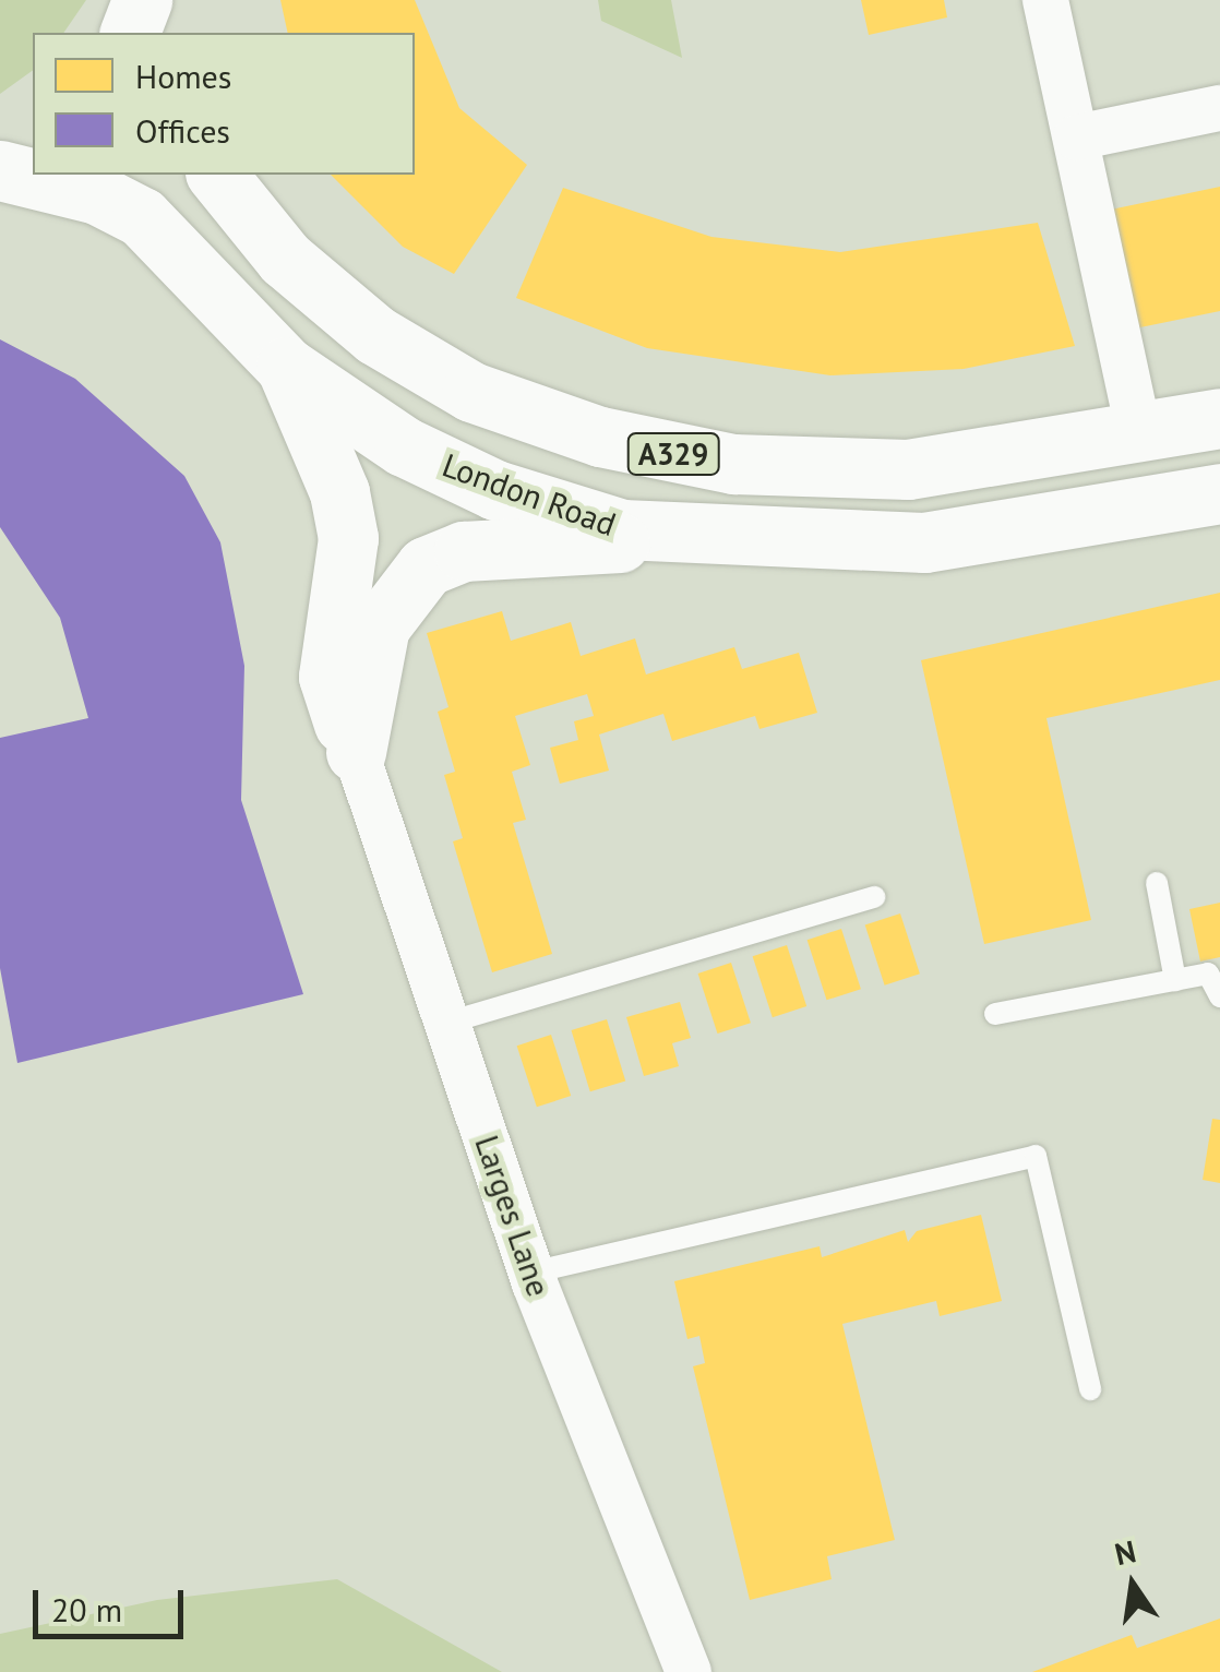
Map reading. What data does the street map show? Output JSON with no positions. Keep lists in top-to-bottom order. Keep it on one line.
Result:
{"streets":{"main road":["A329","London Road"],"street":["Larges Lane"]},"legend":["Homes","Offices"],"scale_bar":"20 m","north":"top"}
